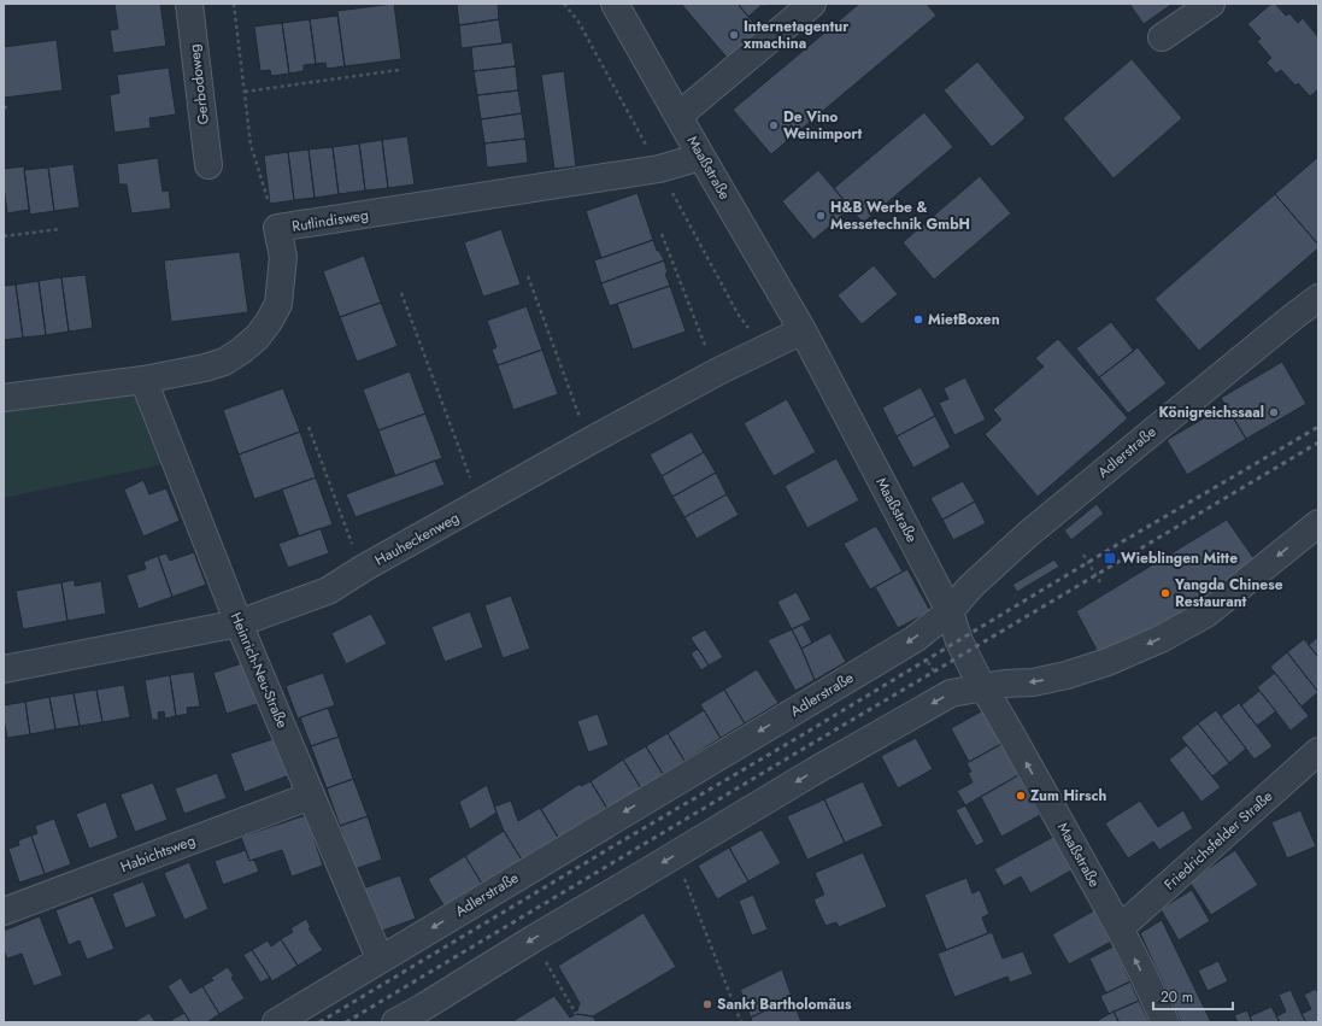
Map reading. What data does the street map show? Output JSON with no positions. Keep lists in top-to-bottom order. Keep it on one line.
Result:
{"streets":{"street":["Gerbodoweg","Maaßstraße","Rutlindisweg","Adlerstraße","Hauheckenweg","Heinrich-Neu-Straße","Friedrichsfelder Straße","Habichtsweg"]},"crossings":[["Maaßstraße","Rutlindisweg"],["Maaßstraße","Adlerstraße"],["Maaßstraße","Hauheckenweg"],["Maaßstraße","Friedrichsfelder Straße"],["Rutlindisweg","Heinrich-Neu-Straße"],["Adlerstraße","Heinrich-Neu-Straße"],["Hauheckenweg","Heinrich-Neu-Straße"],["Heinrich-Neu-Straße","Habichtsweg"]],"places":{"other":["Internetagentur xmachina","De Vino Weinimport","H&B Werbe & Messetechnik GmbH","MietBoxen","Königreichssaal","Yangda Chinese Restaurant","Zum Hirsch","Sankt Bartholomäus"],"transit":["Wieblingen Mitte"]},"scale_bar":"20 m"}
